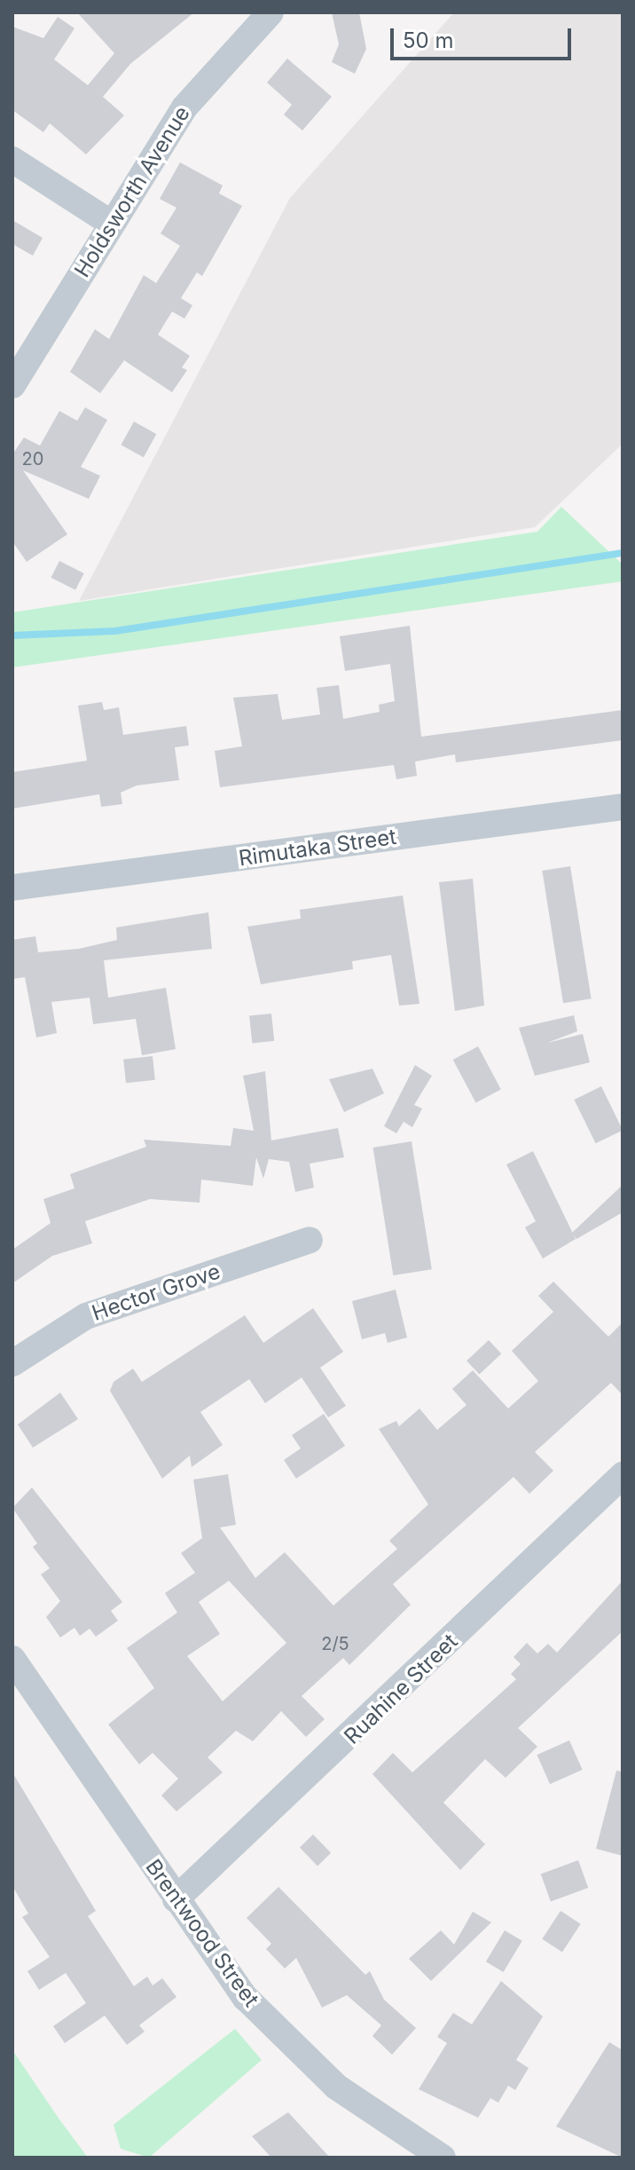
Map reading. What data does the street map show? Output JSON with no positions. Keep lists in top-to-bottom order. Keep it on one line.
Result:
{"streets":{"street":["Holdsworth Avenue","Rimutaka Street","Hector Grove","Ruahine Street","Brentwood Street"]},"crossings":[["Ruahine Street","Brentwood Street"]],"house_numbers":["20","2/5"],"scale_bar":"50 m"}
